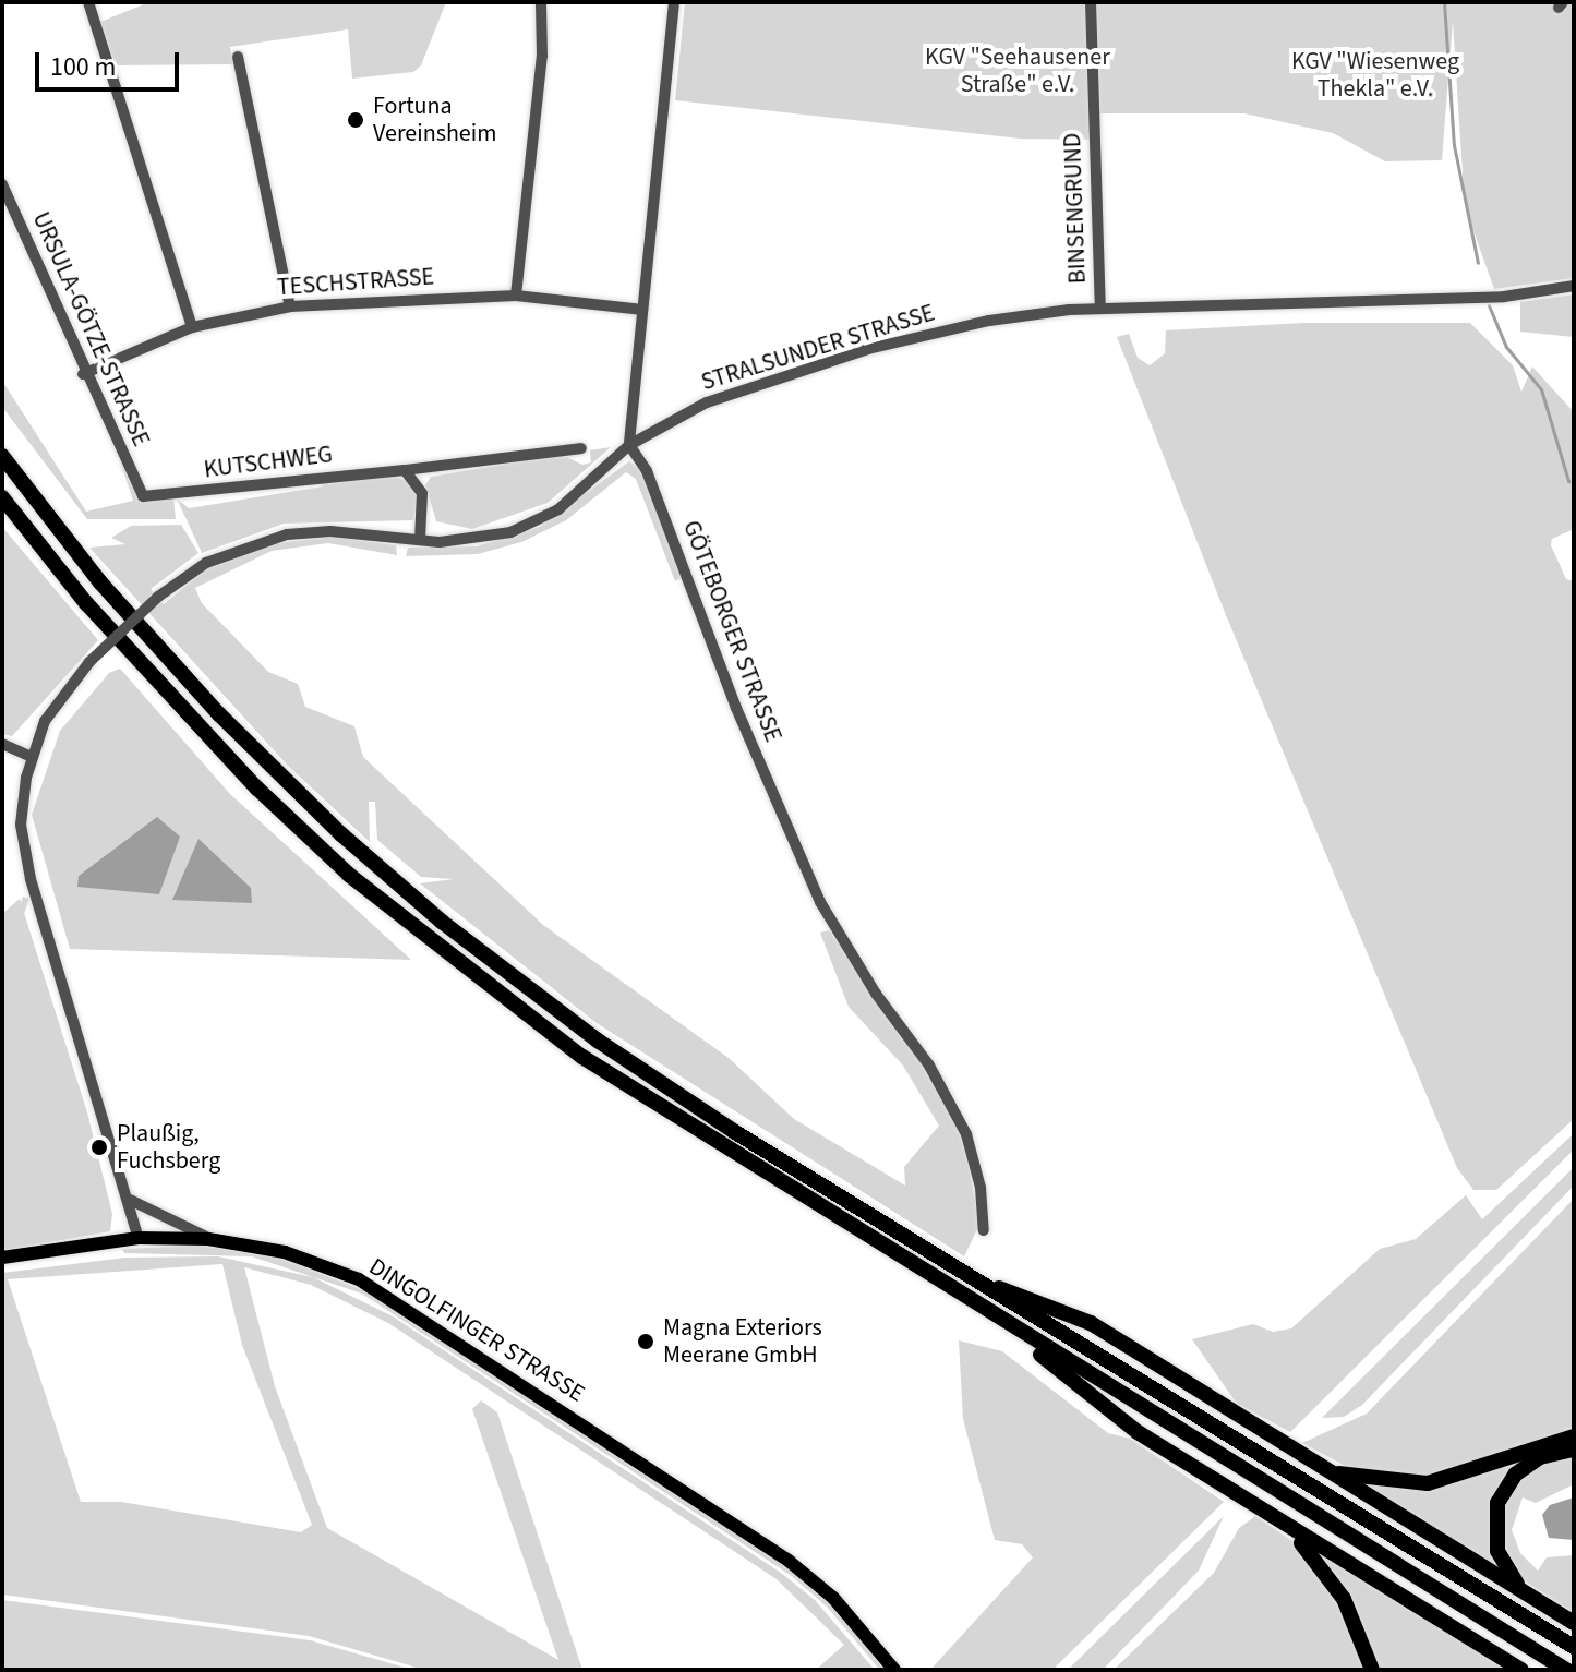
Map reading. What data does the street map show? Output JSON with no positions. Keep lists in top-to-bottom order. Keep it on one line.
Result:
{"streets":{"main road":["DINGOLFINGER STRASSE"],"street":["BINSENGRUND","TESCHSTRASSE","URSULA-GÖTZE-STRASSE","STRALSUNDER STRASSE","KUTSCHWEG","GÖTEBORGER STRASSE"]},"crossings":[["BINSENGRUND","STRALSUNDER STRASSE"],["TESCHSTRASSE","URSULA-GÖTZE-STRASSE"],["URSULA-GÖTZE-STRASSE","KUTSCHWEG"],["STRALSUNDER STRASSE","GÖTEBORGER STRASSE"]],"parks":["KGV \"Seehausener Straße\" e.V.","KGV \"Wiesenweg Thekla\" e.V."],"places":["Fortuna Vereinsheim","Plaußig, Fuchsberg","Magna Exteriors Meerane GmbH"],"scale_bar":"100 m"}
